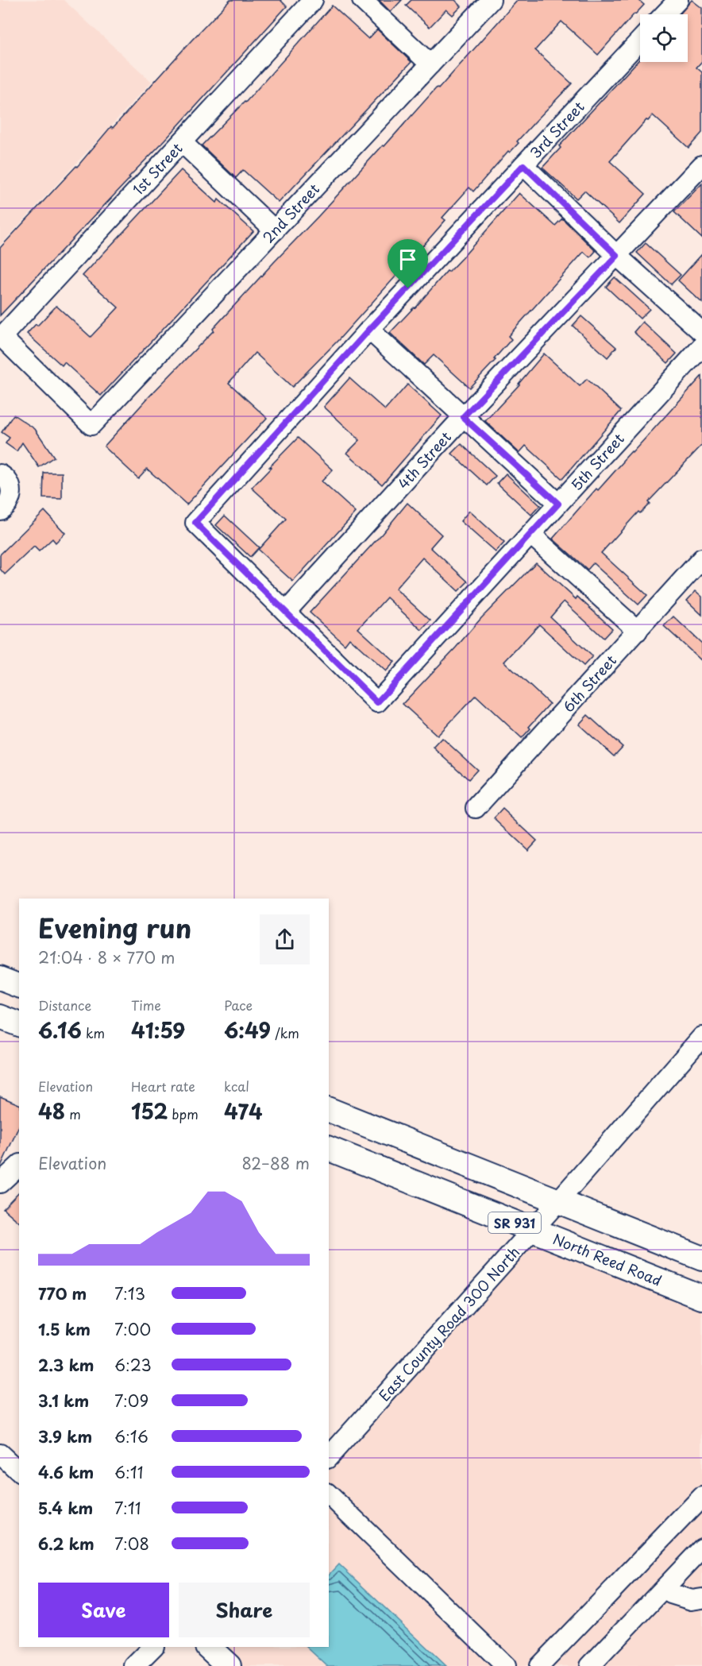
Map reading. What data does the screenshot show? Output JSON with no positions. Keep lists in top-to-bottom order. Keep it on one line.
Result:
{"streets":{"main road":["SR 931","North Reed Road"],"street":["3rd Street","1st Street","2nd Street","4th Street","5th Street","6th Street","East County Road 300 North"]},"crossings":[["3rd Street","4th Street"],["3rd Street","5th Street"],["1st Street","2nd Street"],["4th Street","5th Street"],["SR 931","East County Road 300 North"],["North Reed Road","East County Road 300 North"]],"page":{"heading":["Evening run","21:04 · 8 × 770 m"],"stats":[["Distance","6.16 km"],["Time","41:59"],["Pace","6:49 /km"],["Elevation","48 m"],["Heart rate","152 bpm"],["kcal","474"]],"chart":["Elevation","82–88 m"],"list":[{"name":"770 m","note":"7:13"},{"name":"1.5 km","note":"7:00"},{"name":"2.3 km","note":"6:23"},{"name":"3.1 km","note":"7:09"},{"name":"3.9 km","note":"6:16"},{"name":"4.6 km","note":"6:11"},{"name":"5.4 km","note":"7:11"},{"name":"6.2 km","note":"7:08"}],"buttons":["Save","Share"]}}
